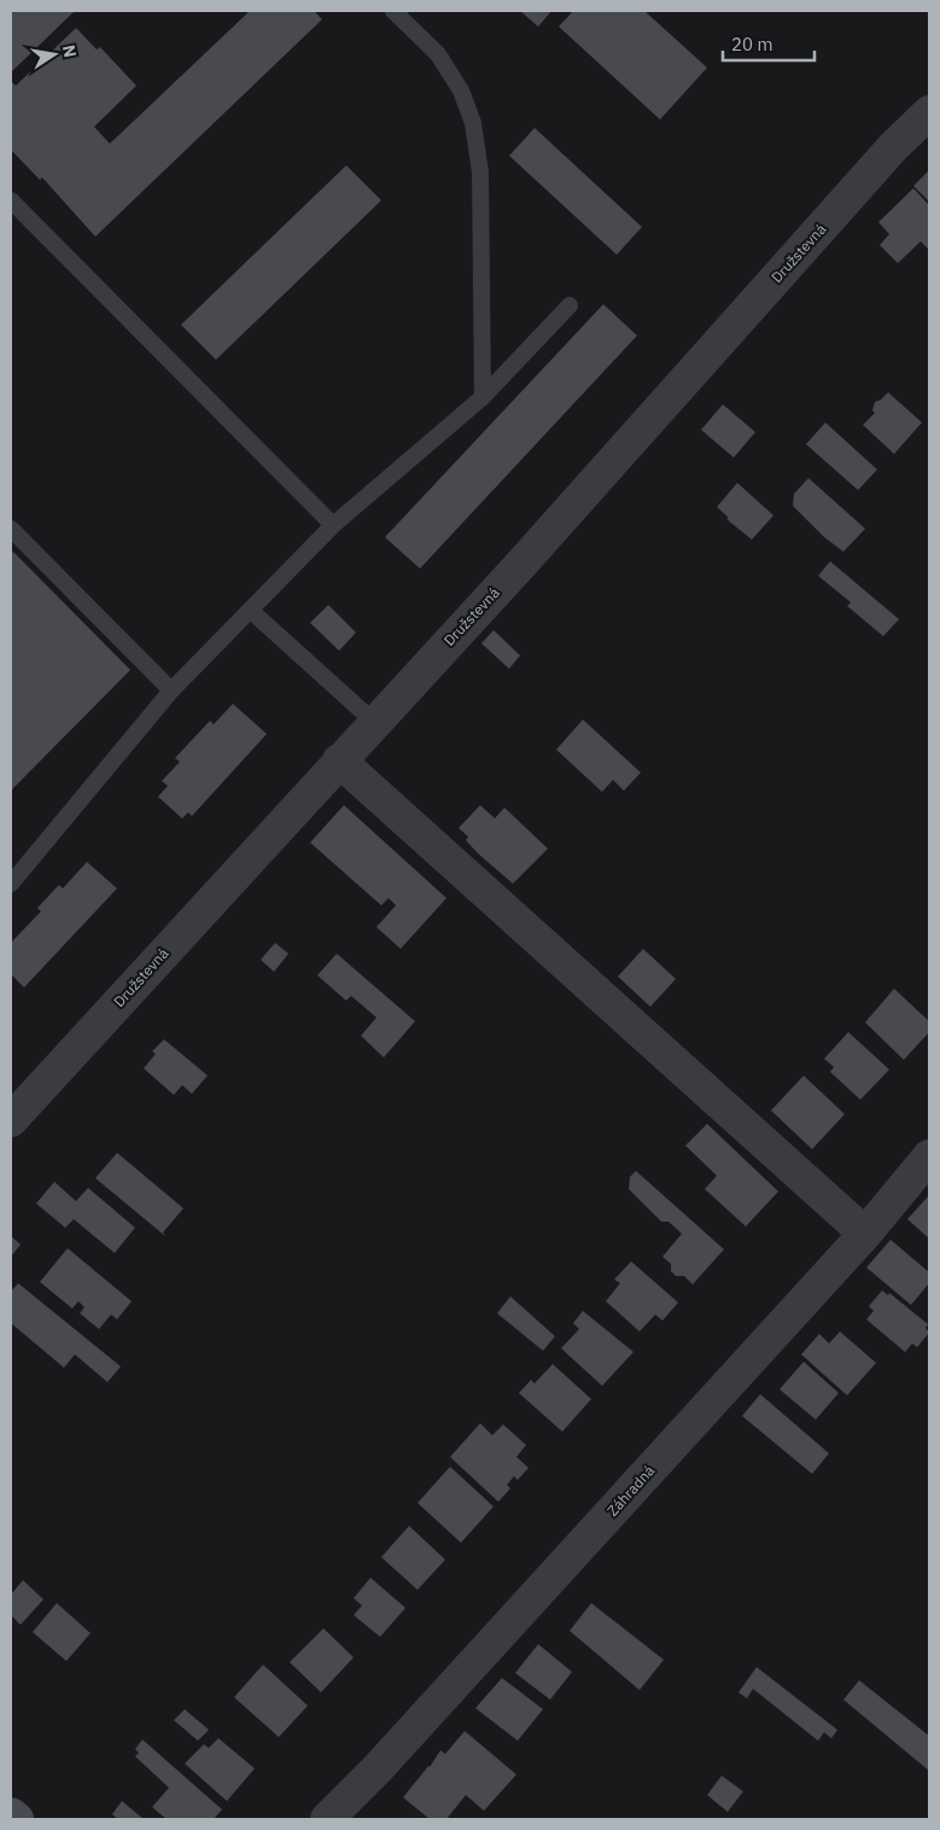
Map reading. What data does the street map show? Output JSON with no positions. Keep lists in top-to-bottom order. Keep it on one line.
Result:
{"streets":{"street":["Družstevná","Záhradná"]},"scale_bar":"20 m","north":"right"}
